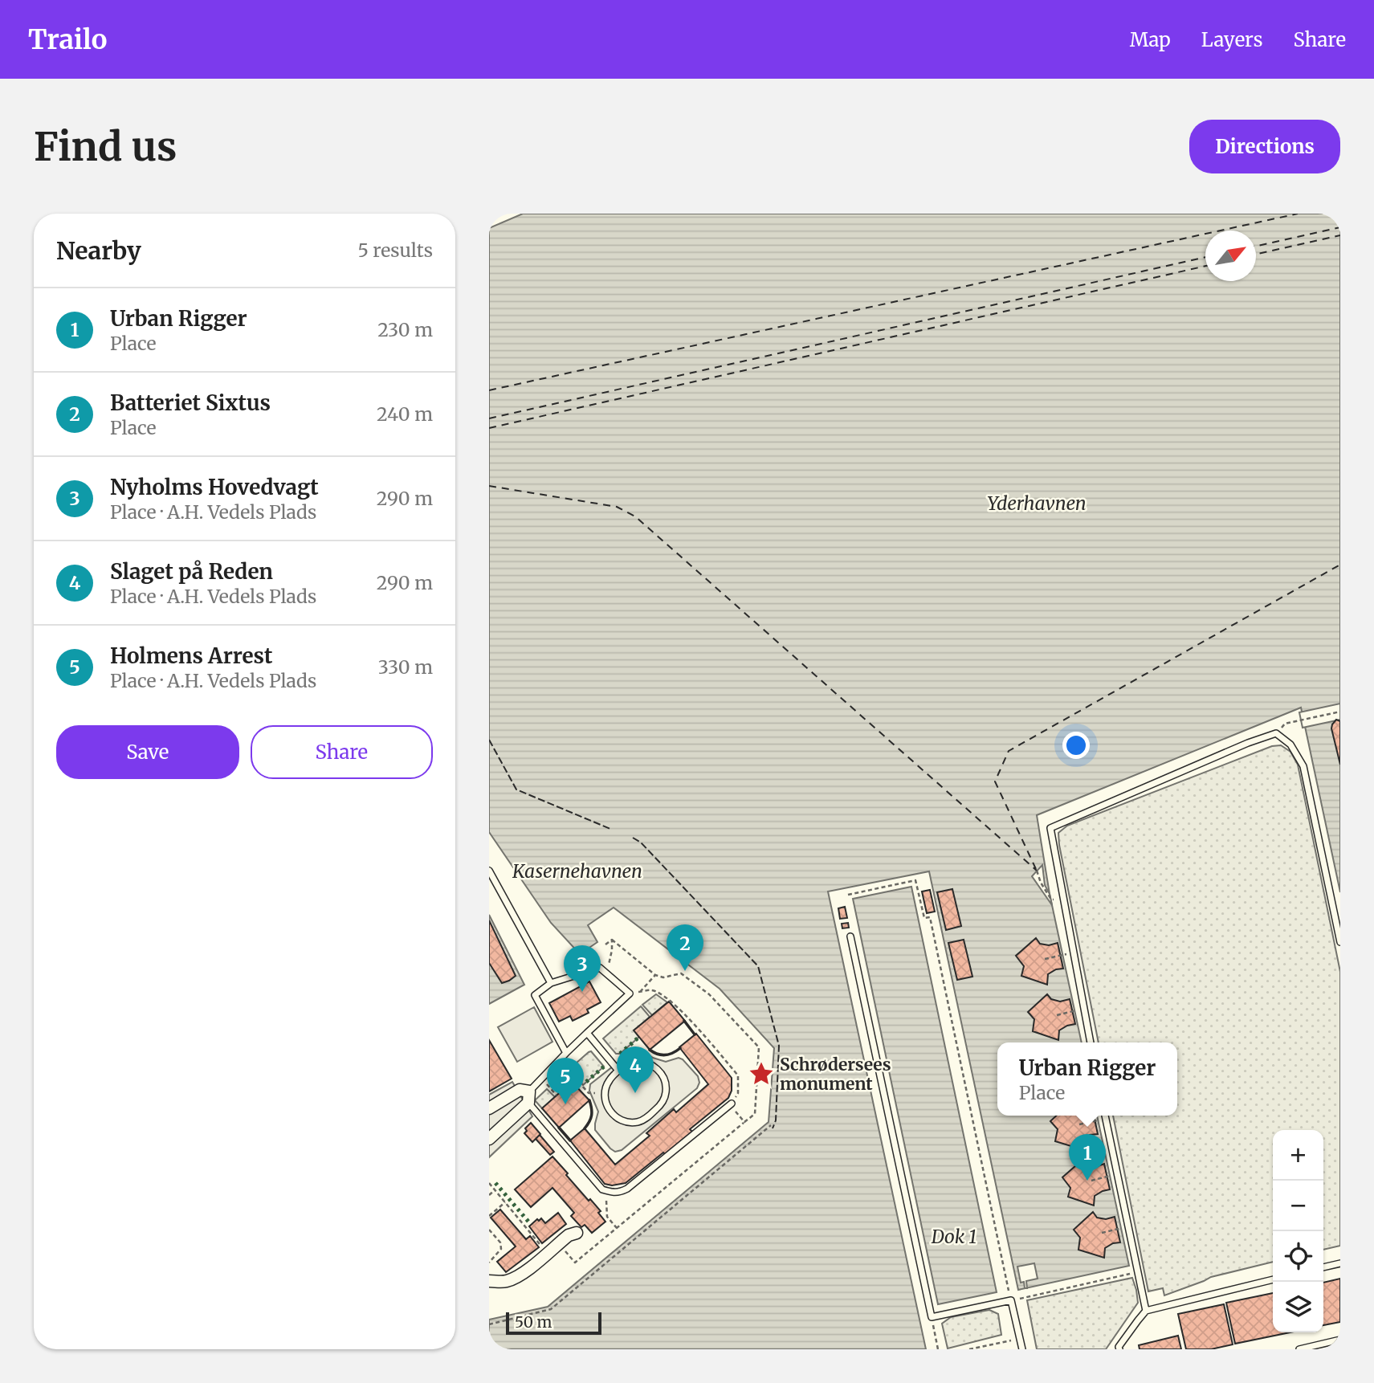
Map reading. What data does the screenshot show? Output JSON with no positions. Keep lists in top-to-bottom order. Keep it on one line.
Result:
{"water":["Yderhavnen","Kasernehavnen","Dok 1"],"places":{"place":["Schrødersees monument"]},"scale_bar":"50 m","north":"top right","page":{"header":"Trailo","nav":["Map","Layers","Share"],"buttons":["Directions",["Save","Share"]],"title":"Find us","heading":["Nearby","5 results"],"list":[{"mark":"1","name":"Urban Rigger","note":"Place","value":"230 m"},{"mark":"2","name":"Batteriet Sixtus","note":"Place","value":"240 m"},{"mark":"3","name":"Nyholms Hovedvagt","note":"Place · A.H. Vedels Plads","value":"290 m"},{"mark":"4","name":"Slaget på Reden","note":"Place · A.H. Vedels Plads","value":"290 m"},{"mark":"5","name":"Holmens Arrest","note":"Place · A.H. Vedels Plads","value":"330 m"}],"pins":["2","3","4","5","1"],"popup":["Urban Rigger","Place"],"map_buttons":["+","−"],"scale":"50 m"}}
